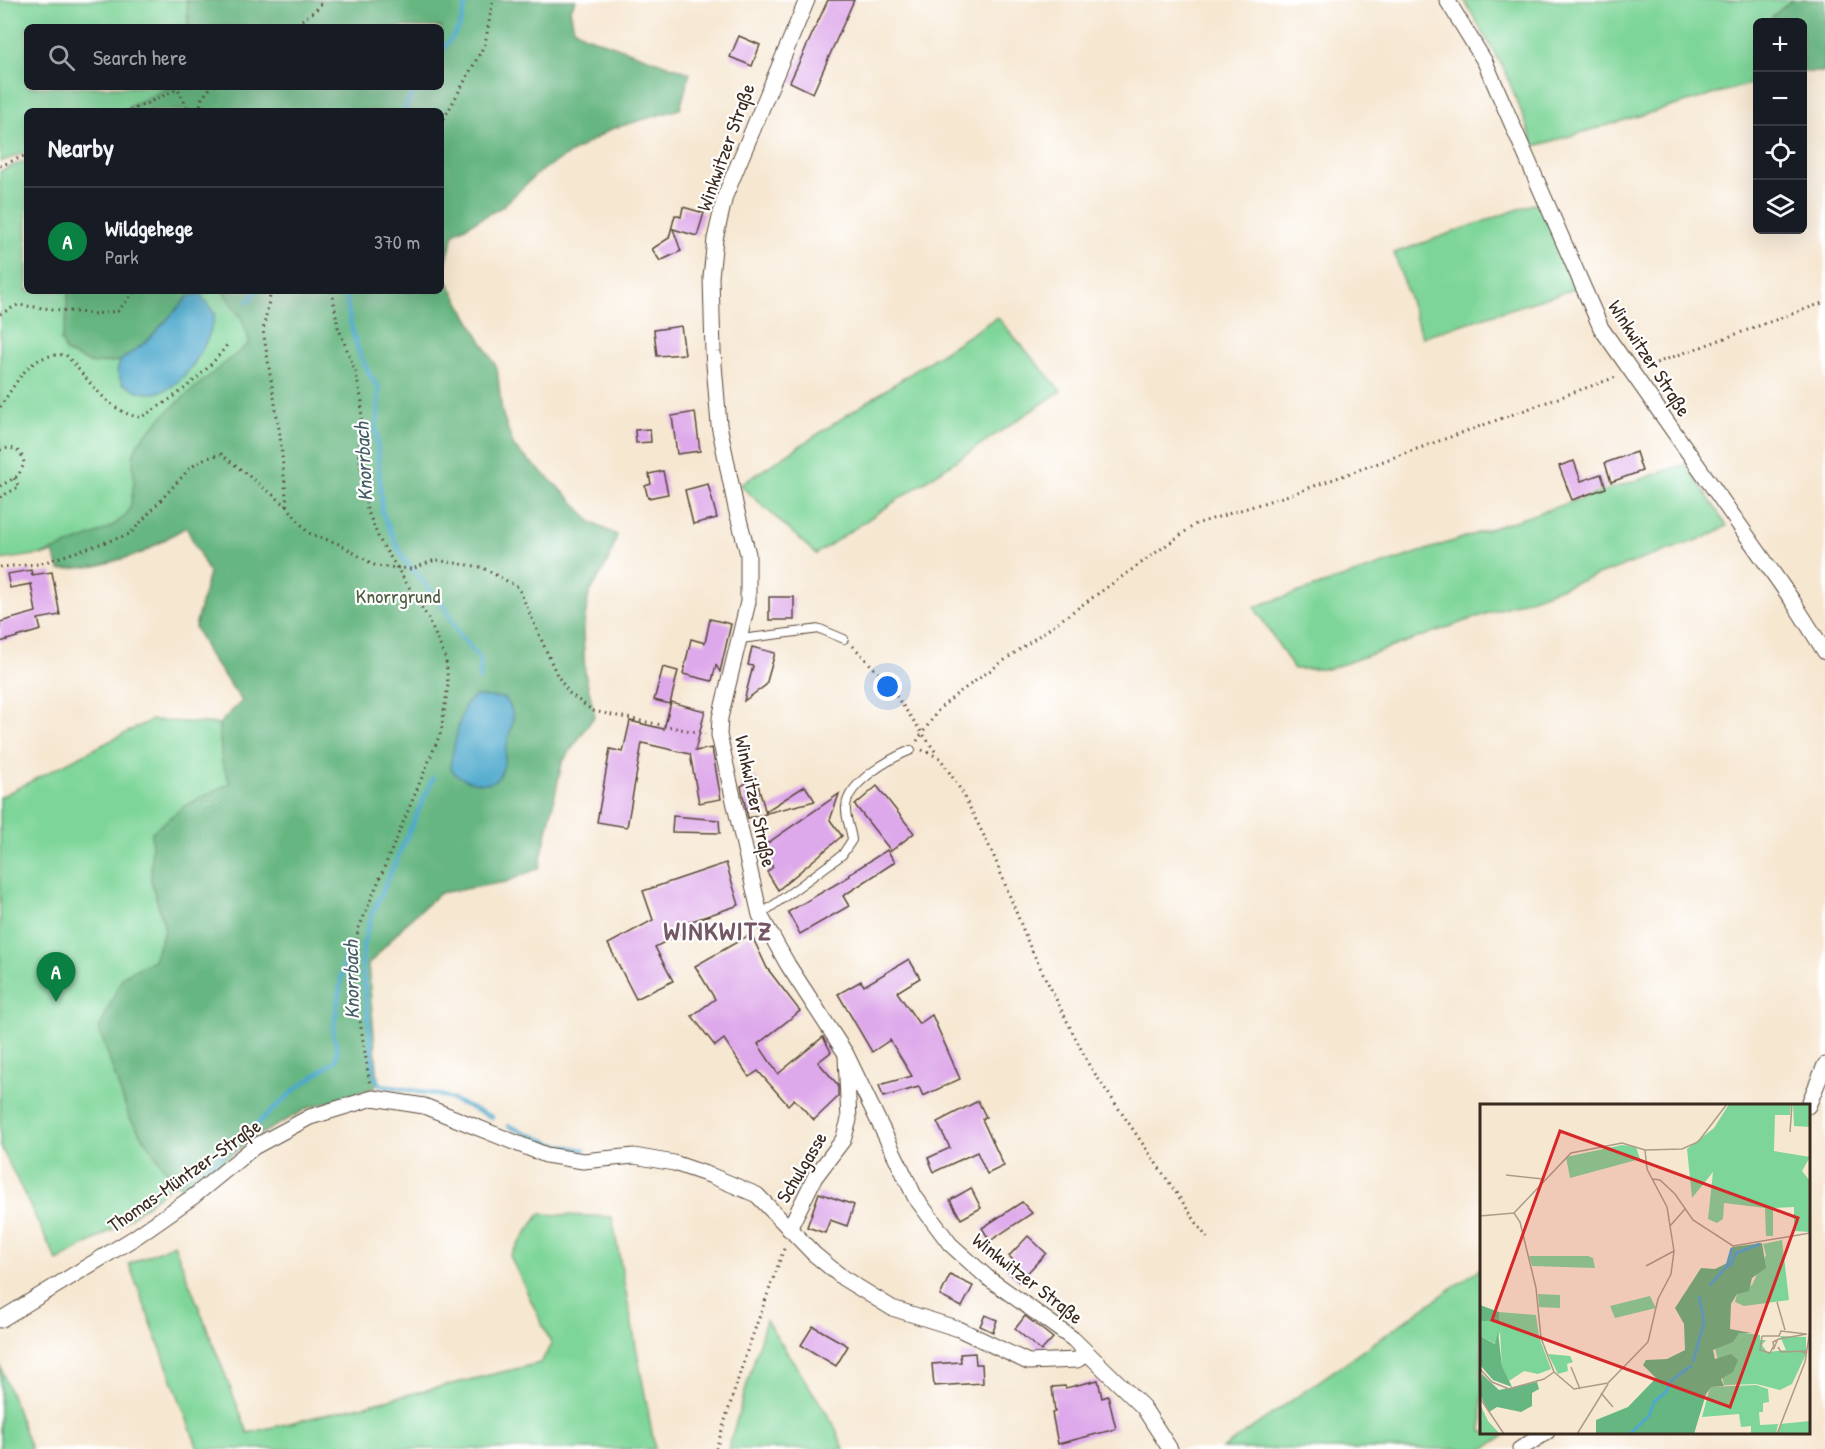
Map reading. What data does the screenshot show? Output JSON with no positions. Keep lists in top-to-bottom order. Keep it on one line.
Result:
{"streets":{"street":["Winkwitzer Straße","Schulgasse","Thomas-Müntzer-Straße"]},"crossings":[["Winkwitzer Straße","Schulgasse"],["Winkwitzer Straße","Thomas-Müntzer-Straße"],["Schulgasse","Thomas-Müntzer-Straße"]],"districts":["WINKWITZ"],"water":["Knorrbach"],"parks":["Knorrgrund"],"page":{"map_buttons":["+","−"],"search":"Search here","heading":"Nearby","list":[{"mark":"A","name":"Wildgehege","note":"Park","value":"370 m"}],"pins":"A"}}
